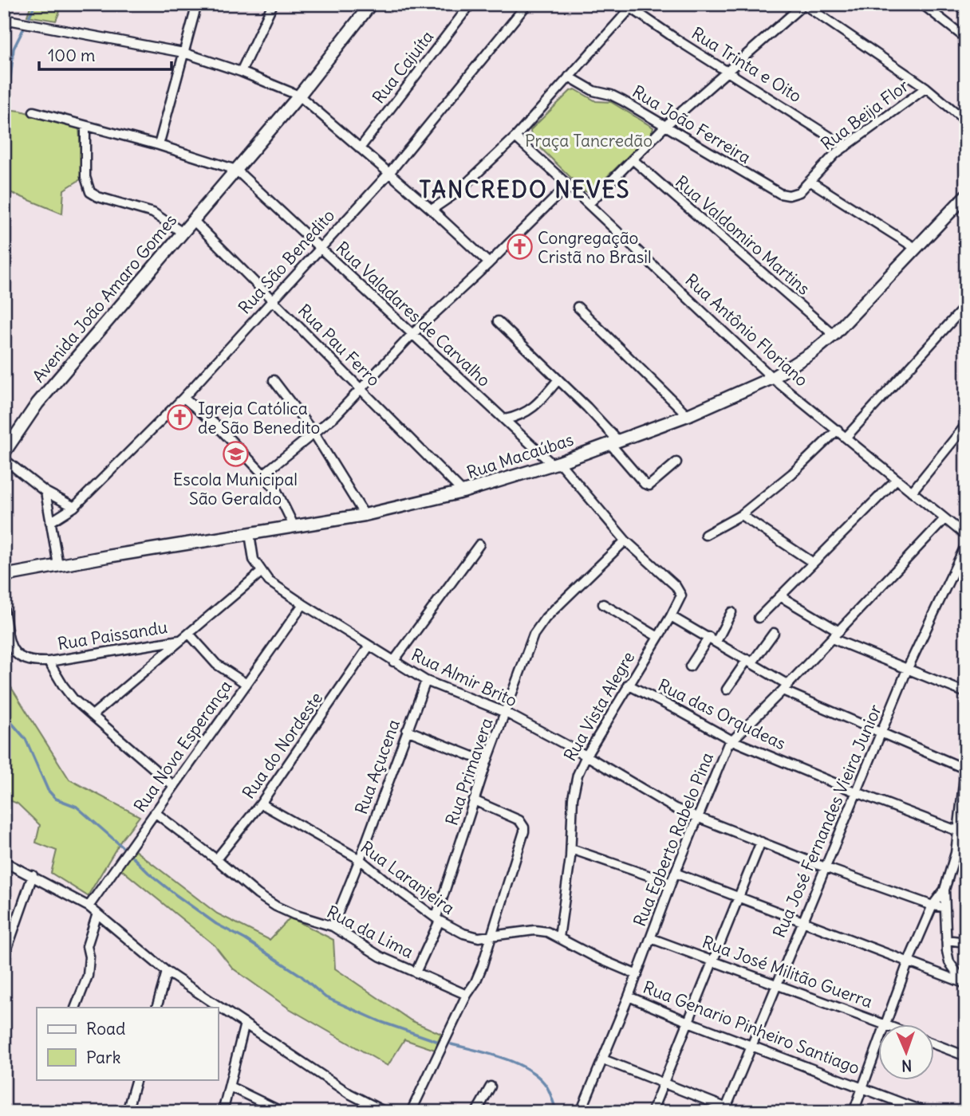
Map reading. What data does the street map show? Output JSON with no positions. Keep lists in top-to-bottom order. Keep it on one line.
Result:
{"streets":{"street":["Rua Trinta e Oito","Rua Cajuíta","Rua Beija Flor","Rua João Ferreira","Rua Valdomiro Martins","Rua São Benedito","Avenida João Amaro Gomes","Rua Valadares de Carvalho","Rua Antônio Floriano","Rua Pau Ferro","Rua Macaúbas","Rua Paissandu","Rua Almir Brito","Rua Vista Alegre","Rua das Orqudeas","Rua do Nordeste","Rua Nova Esperança","Rua Açucena","Rua Primavera","Rua José Fernandes Vieira Junior","Rua Egberto Rabelo Pina","Rua Laranjeira","Rua da Lima","Rua José Militão Guerra","Rua Genario Pinheiro Santiago"]},"crossings":[["Rua Trinta e Oito","Rua Beija Flor"],["Rua Beija Flor","Rua João Ferreira"],["Rua Valdomiro Martins","Rua Macaúbas"],["Rua São Benedito","Rua Valadares de Carvalho"],["Rua São Benedito","Rua Pau Ferro"],["Avenida João Amaro Gomes","Rua Valadares de Carvalho"],["Avenida João Amaro Gomes","Rua Pau Ferro"],["Rua Valadares de Carvalho","Rua Macaúbas"],["Rua Valadares de Carvalho","Rua Vista Alegre"],["Rua Valadares de Carvalho","Rua Primavera"],["Rua Antônio Floriano","Rua Macaúbas"],["Rua Antônio Floriano","Rua Egberto Rabelo Pina"],["Rua Pau Ferro","Rua Macaúbas"],["Rua Paissandu","Rua Nova Esperança"],["Rua Almir Brito","Rua Vista Alegre"],["Rua Almir Brito","Rua do Nordeste"],["Rua Almir Brito","Rua Nova Esperança"],["Rua Almir Brito","Rua Açucena"],["Rua Almir Brito","Rua Primavera"],["Rua Almir Brito","Rua José Fernandes Vieira Junior"],["Rua Almir Brito","Rua Egberto Rabelo Pina"],["Rua Vista Alegre","Rua das Orqudeas"],["Rua Vista Alegre","Rua Laranjeira"],["Rua das Orqudeas","Rua José Fernandes Vieira Junior"],["Rua das Orqudeas","Rua Egberto Rabelo Pina"],["Rua do Nordeste","Rua Laranjeira"],["Rua do Nordeste","Rua da Lima"],["Rua Nova Esperança","Rua da Lima"],["Rua Açucena","Rua Laranjeira"],["Rua Açucena","Rua da Lima"],["Rua Primavera","Rua Laranjeira"],["Rua Primavera","Rua da Lima"],["Rua José Fernandes Vieira Junior","Rua José Militão Guerra"],["Rua José Fernandes Vieira Junior","Rua Genario Pinheiro Santiago"],["Rua Egberto Rabelo Pina","Rua Laranjeira"],["Rua Egberto Rabelo Pina","Rua José Militão Guerra"],["Rua Egberto Rabelo Pina","Rua Genario Pinheiro Santiago"]],"districts":["TANCREDO NEVES"],"parks":["Praça Tancredão"],"places":{"church":["Congregação Cristã no Brasil","Igreja Católica de São Benedito"],"school or university":["Escola Municipal São Geraldo"]},"legend":["Road","Park"],"scale_bar":"100 m","north":"bottom"}
